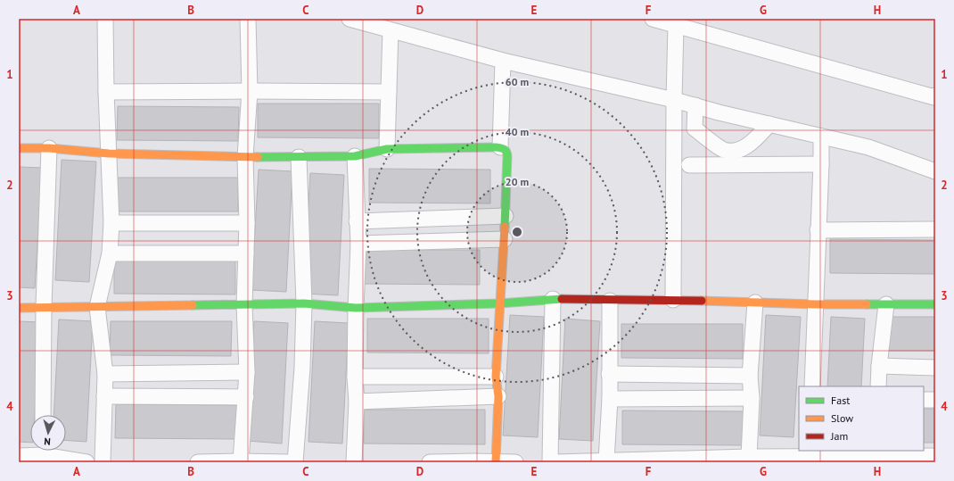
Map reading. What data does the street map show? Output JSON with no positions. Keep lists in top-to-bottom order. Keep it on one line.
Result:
{"legend":["Fast","Slow","Jam"],"north":"bottom","grid":{"columns":["A","B","C","D","E","F","G","H"],"rows":["1","2","3","4"]},"rings":["60 m","40 m","20 m"]}
